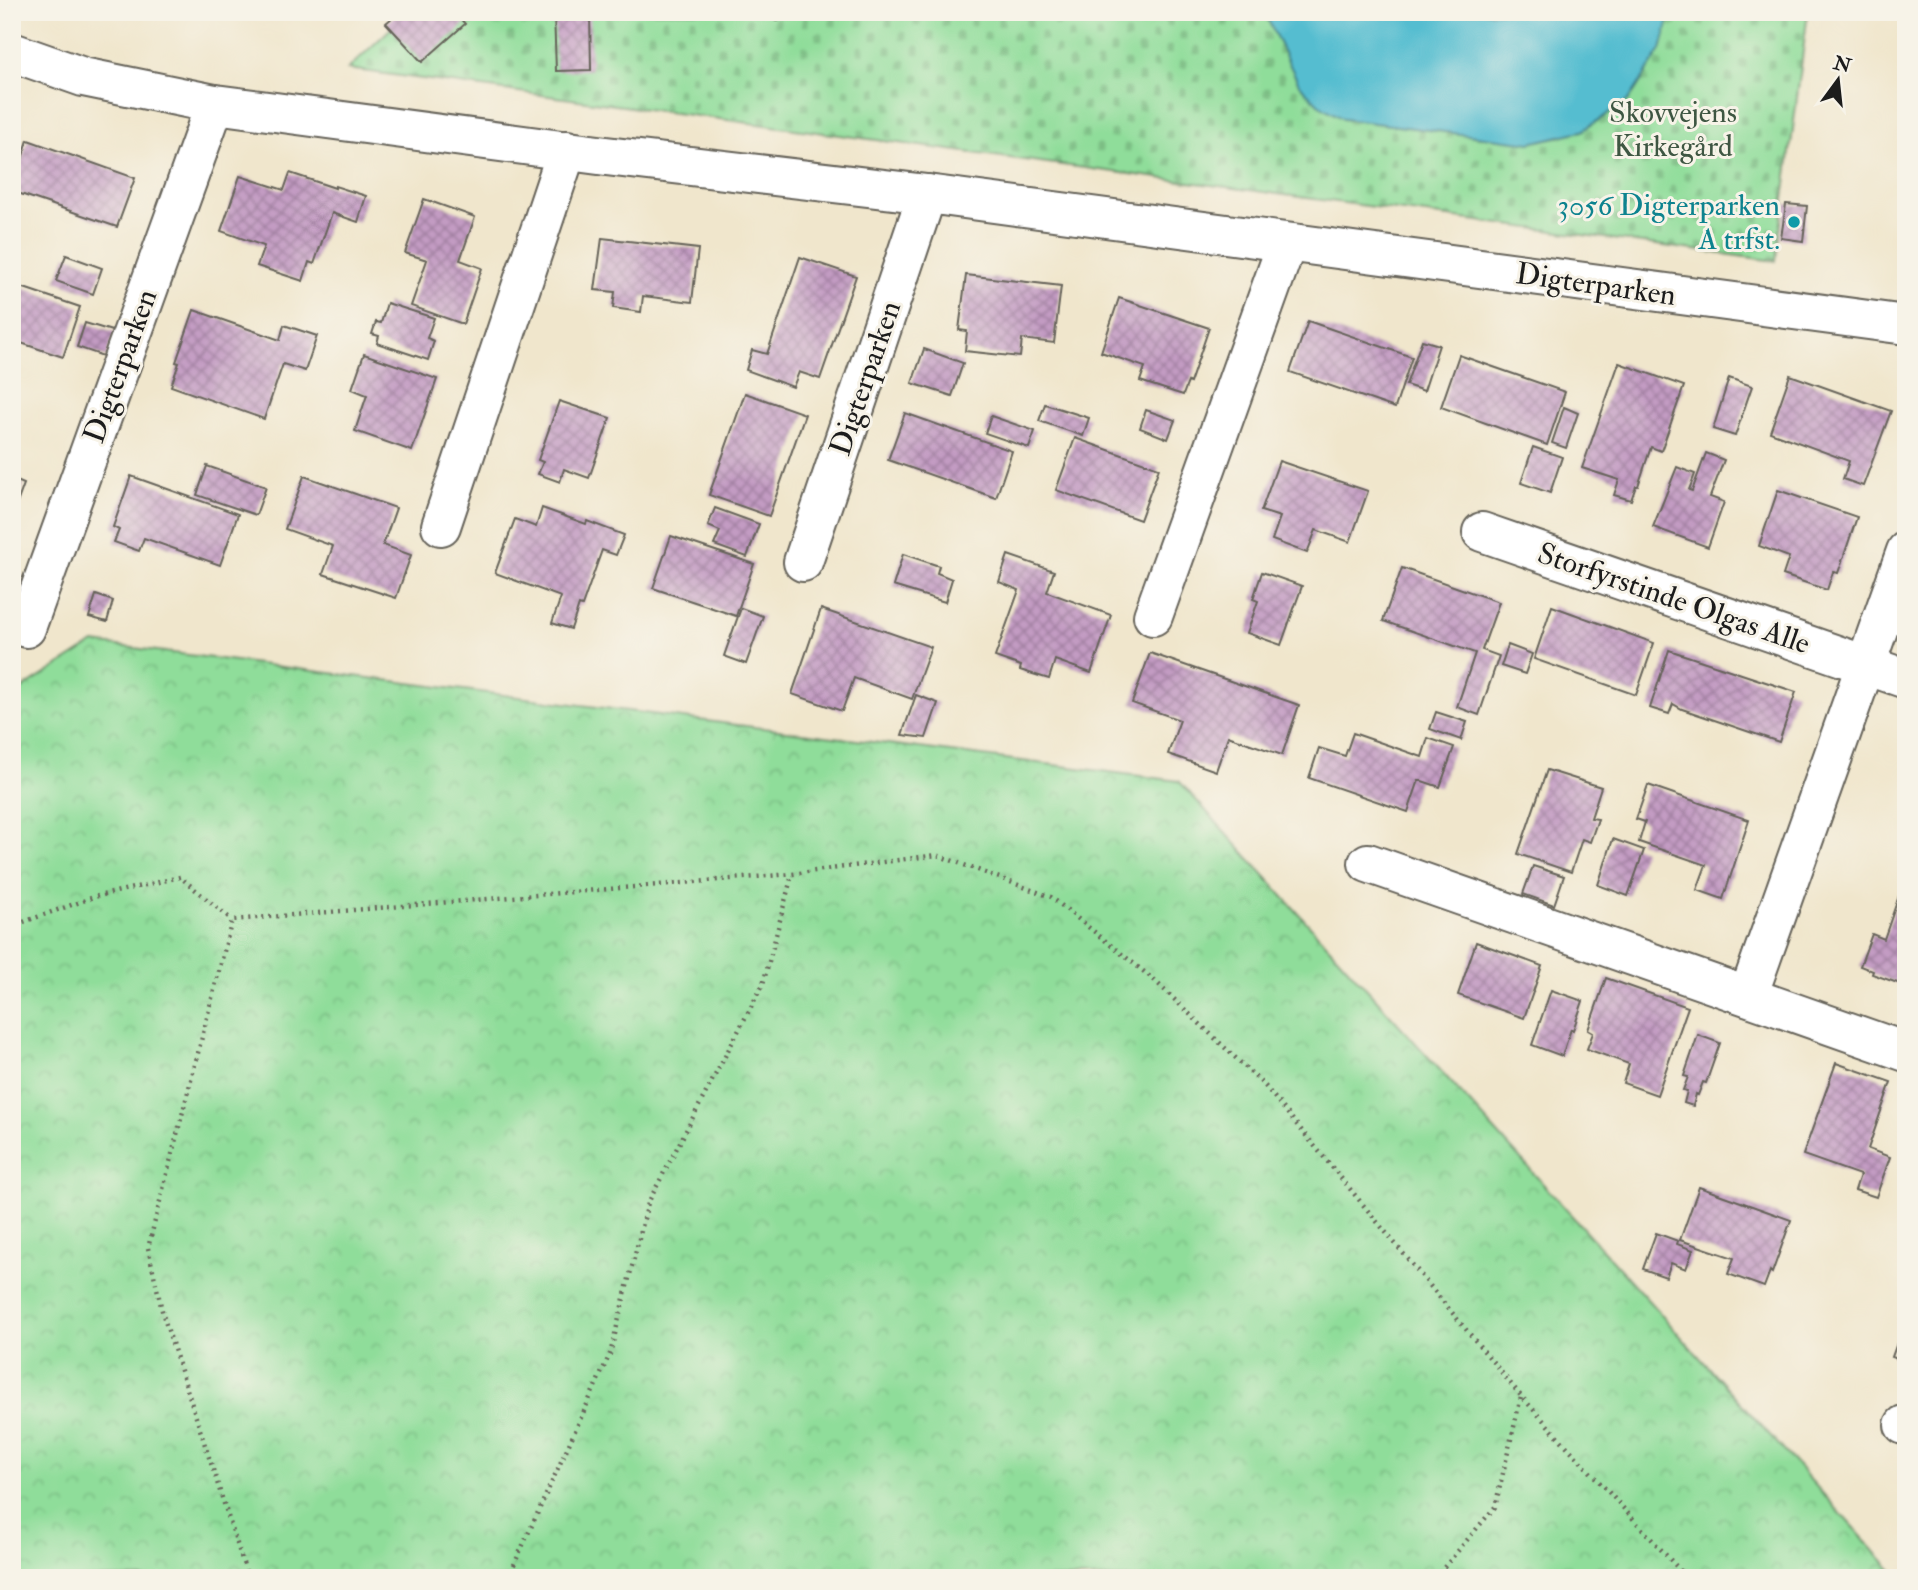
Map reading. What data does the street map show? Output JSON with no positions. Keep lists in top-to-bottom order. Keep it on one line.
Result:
{"streets":{"street":["Digterparken","Storfyrstinde Olgas Alle"]},"parks":["Skovvejens Kirkegård"],"places":["3056 Digterparken A trfst."],"north":"top"}
